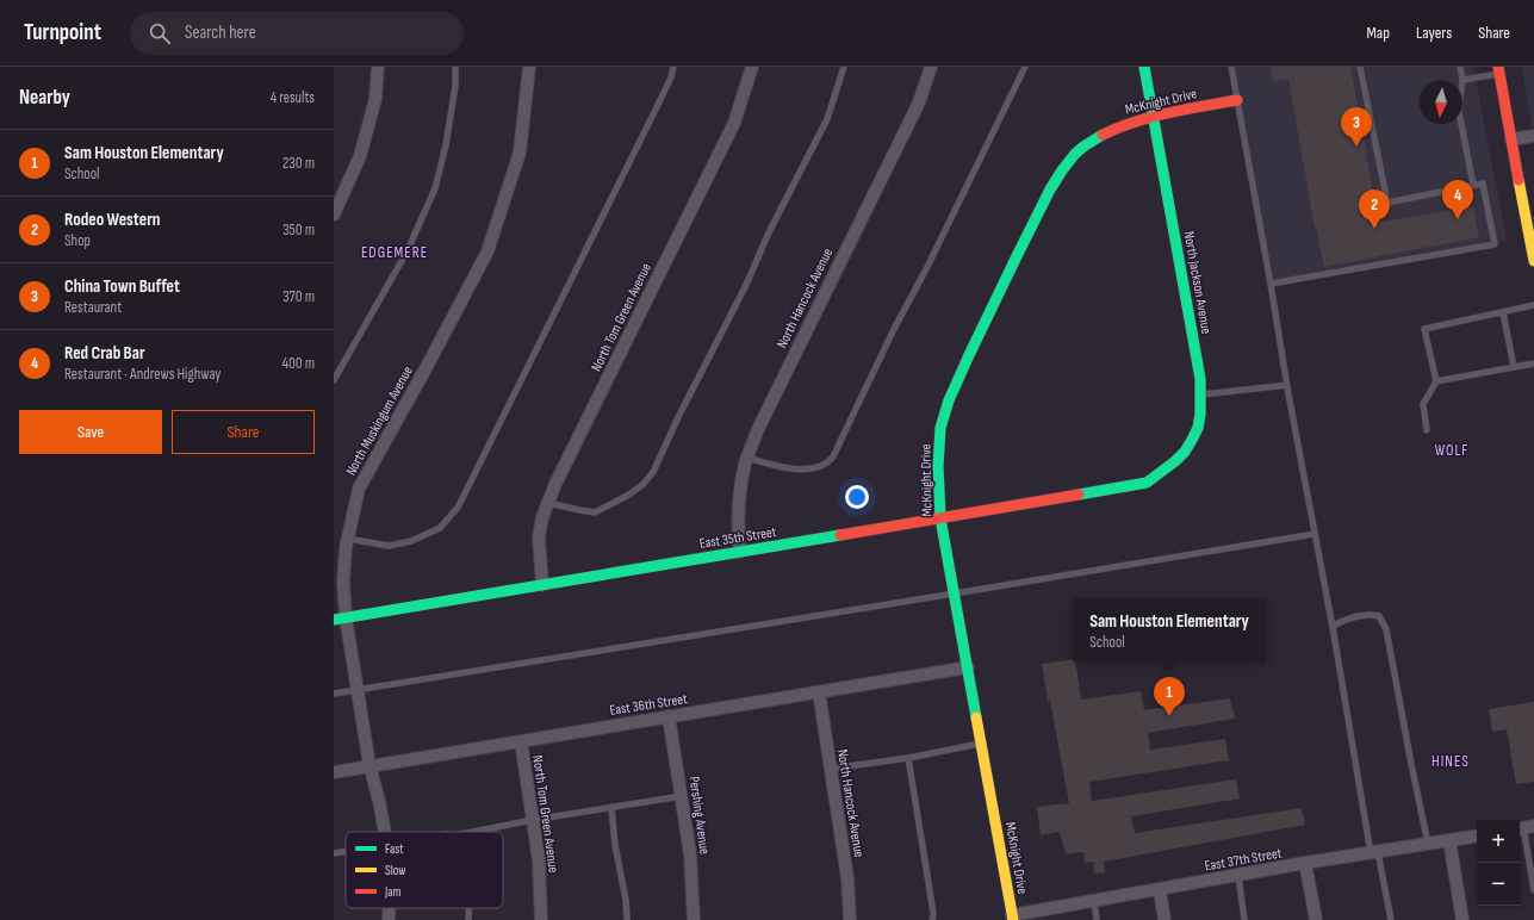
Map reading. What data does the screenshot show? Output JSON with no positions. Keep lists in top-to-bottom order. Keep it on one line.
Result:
{"streets":{"street":["McKnight Drive","North Jackson Avenue","North Hancock Avenue","North Tom Green Avenue","North Muskingum Avenue","East 35th Street","East 36th Street","Pershing Avenue","East 37th Street"]},"crossings":[["McKnight Drive","North Jackson Avenue"],["McKnight Drive","East 35th Street"],["McKnight Drive","East 36th Street"],["McKnight Drive","East 37th Street"],["North Jackson Avenue","East 35th Street"],["North Hancock Avenue","East 35th Street"],["North Hancock Avenue","East 36th Street"],["North Tom Green Avenue","East 35th Street"],["North Tom Green Avenue","East 36th Street"],["North Muskingum Avenue","East 35th Street"],["North Muskingum Avenue","East 36th Street"],["East 36th Street","Pershing Avenue"]],"districts":["EDGEMERE","WOLF","HINES"],"legend":["Fast","Slow","Jam"],"north":"bottom","page":{"header":"Turnpoint","search":"Search here","nav":["Map","Layers","Share"],"heading":["Nearby","4 results"],"pins":["3","4","2","1"],"list":[{"mark":"1","name":"Sam Houston Elementary","note":"School","value":"230 m"},{"mark":"2","name":"Rodeo Western","note":"Shop","value":"350 m"},{"mark":"3","name":"China Town Buffet","note":"Restaurant","value":"370 m"},{"mark":"4","name":"Red Crab Bar","note":"Restaurant · Andrews Highway","value":"400 m"}],"buttons":["Save","Share"],"popup":["Sam Houston Elementary","School"],"map_buttons":["+","−"]}}
